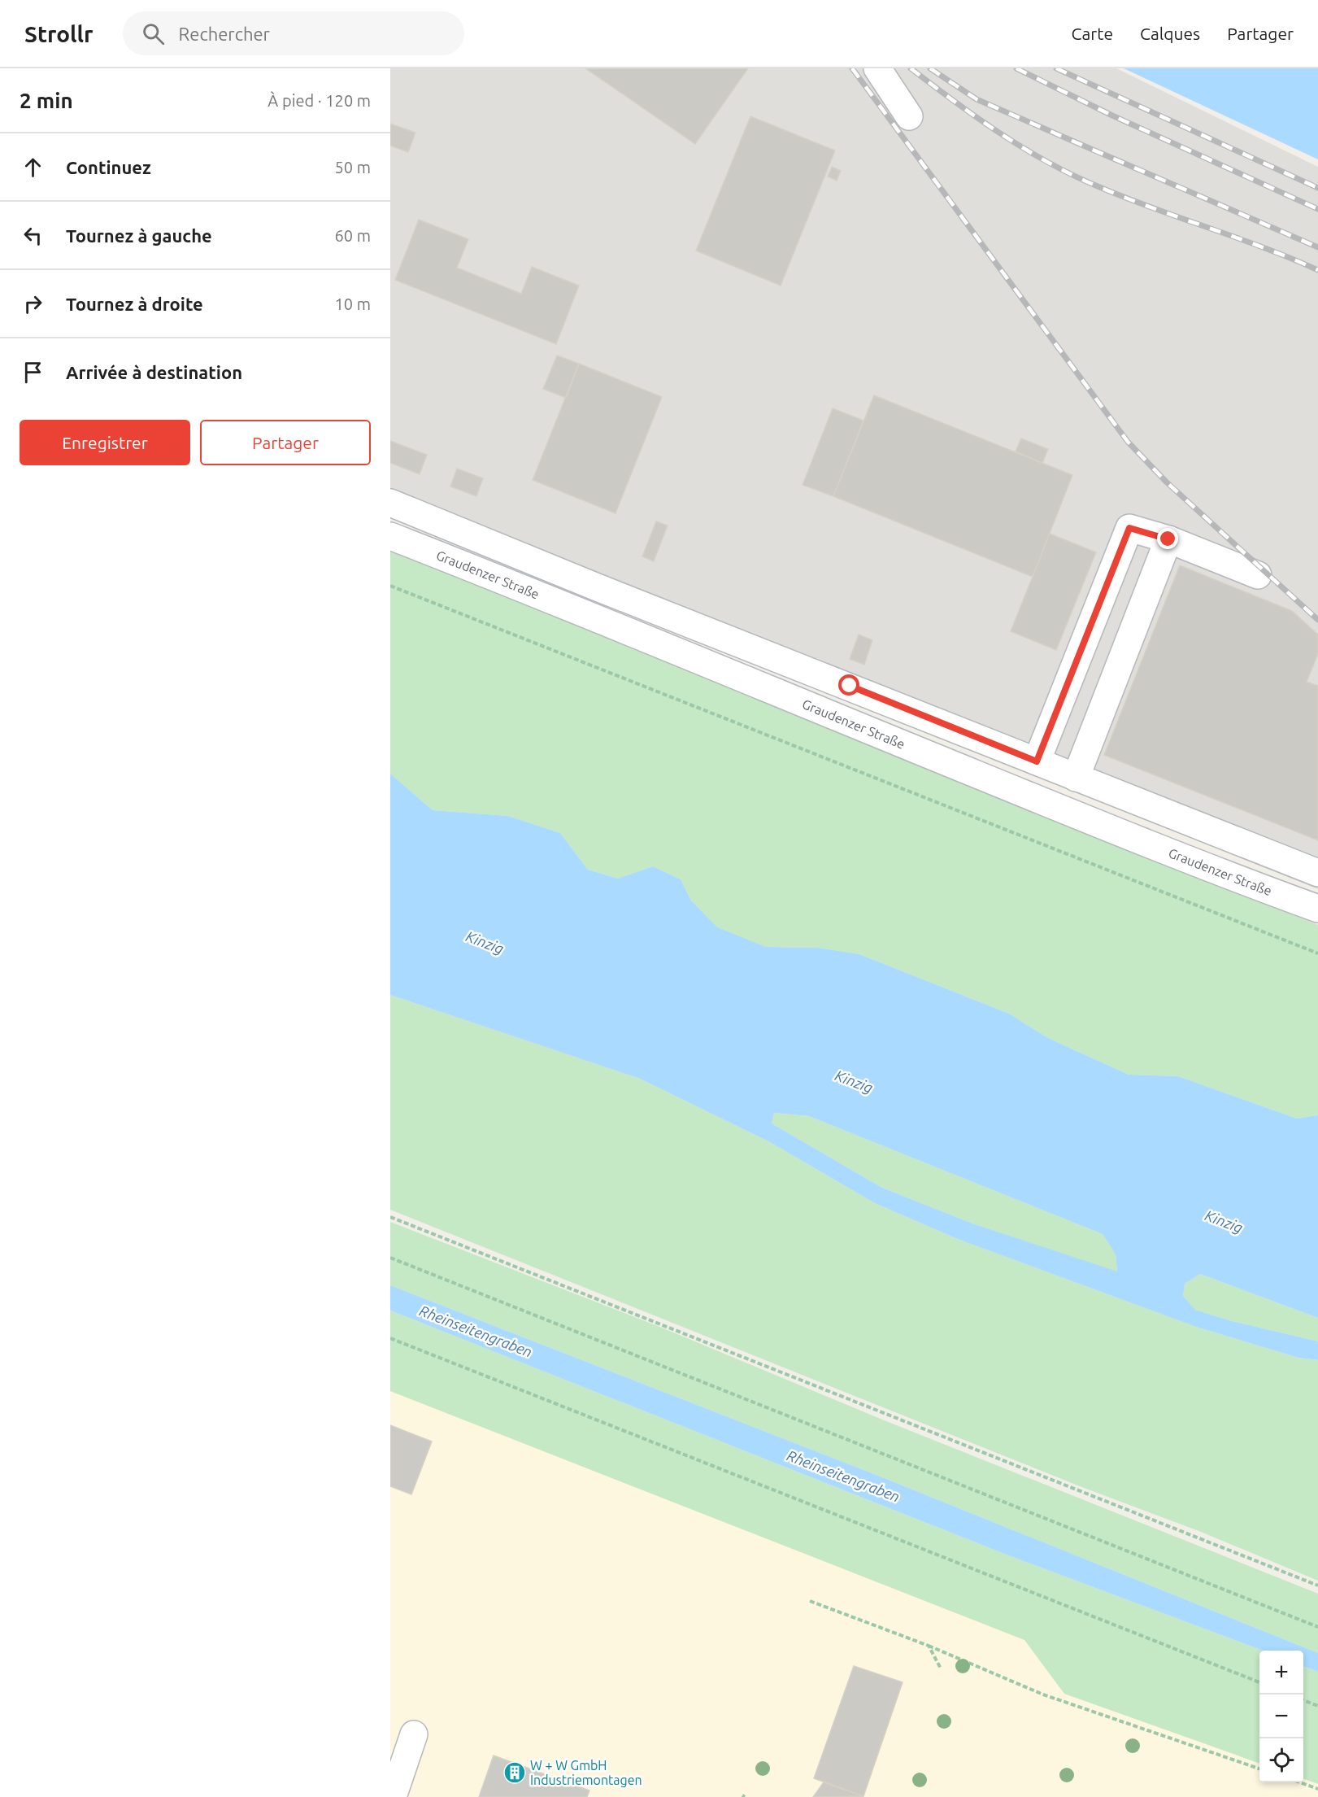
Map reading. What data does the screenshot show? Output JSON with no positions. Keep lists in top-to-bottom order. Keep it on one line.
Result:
{"streets":{"street":["Graudenzer Straße"]},"water":["Kinzig","Rheinseitengraben"],"places":{"building":["W + W GmbH Industriemontagen"]},"page":{"header":"Strollr","search":"Rechercher","nav":["Carte","Calques","Partager"],"heading":["2 min","À pied · 120 m"],"list":[["Continuez","50 m"],["Tournez à gauche","60 m"],["Tournez à droite","10 m"],"Arrivée à destination"],"buttons":["Enregistrer","Partager"],"map_buttons":["+","−"]}}
